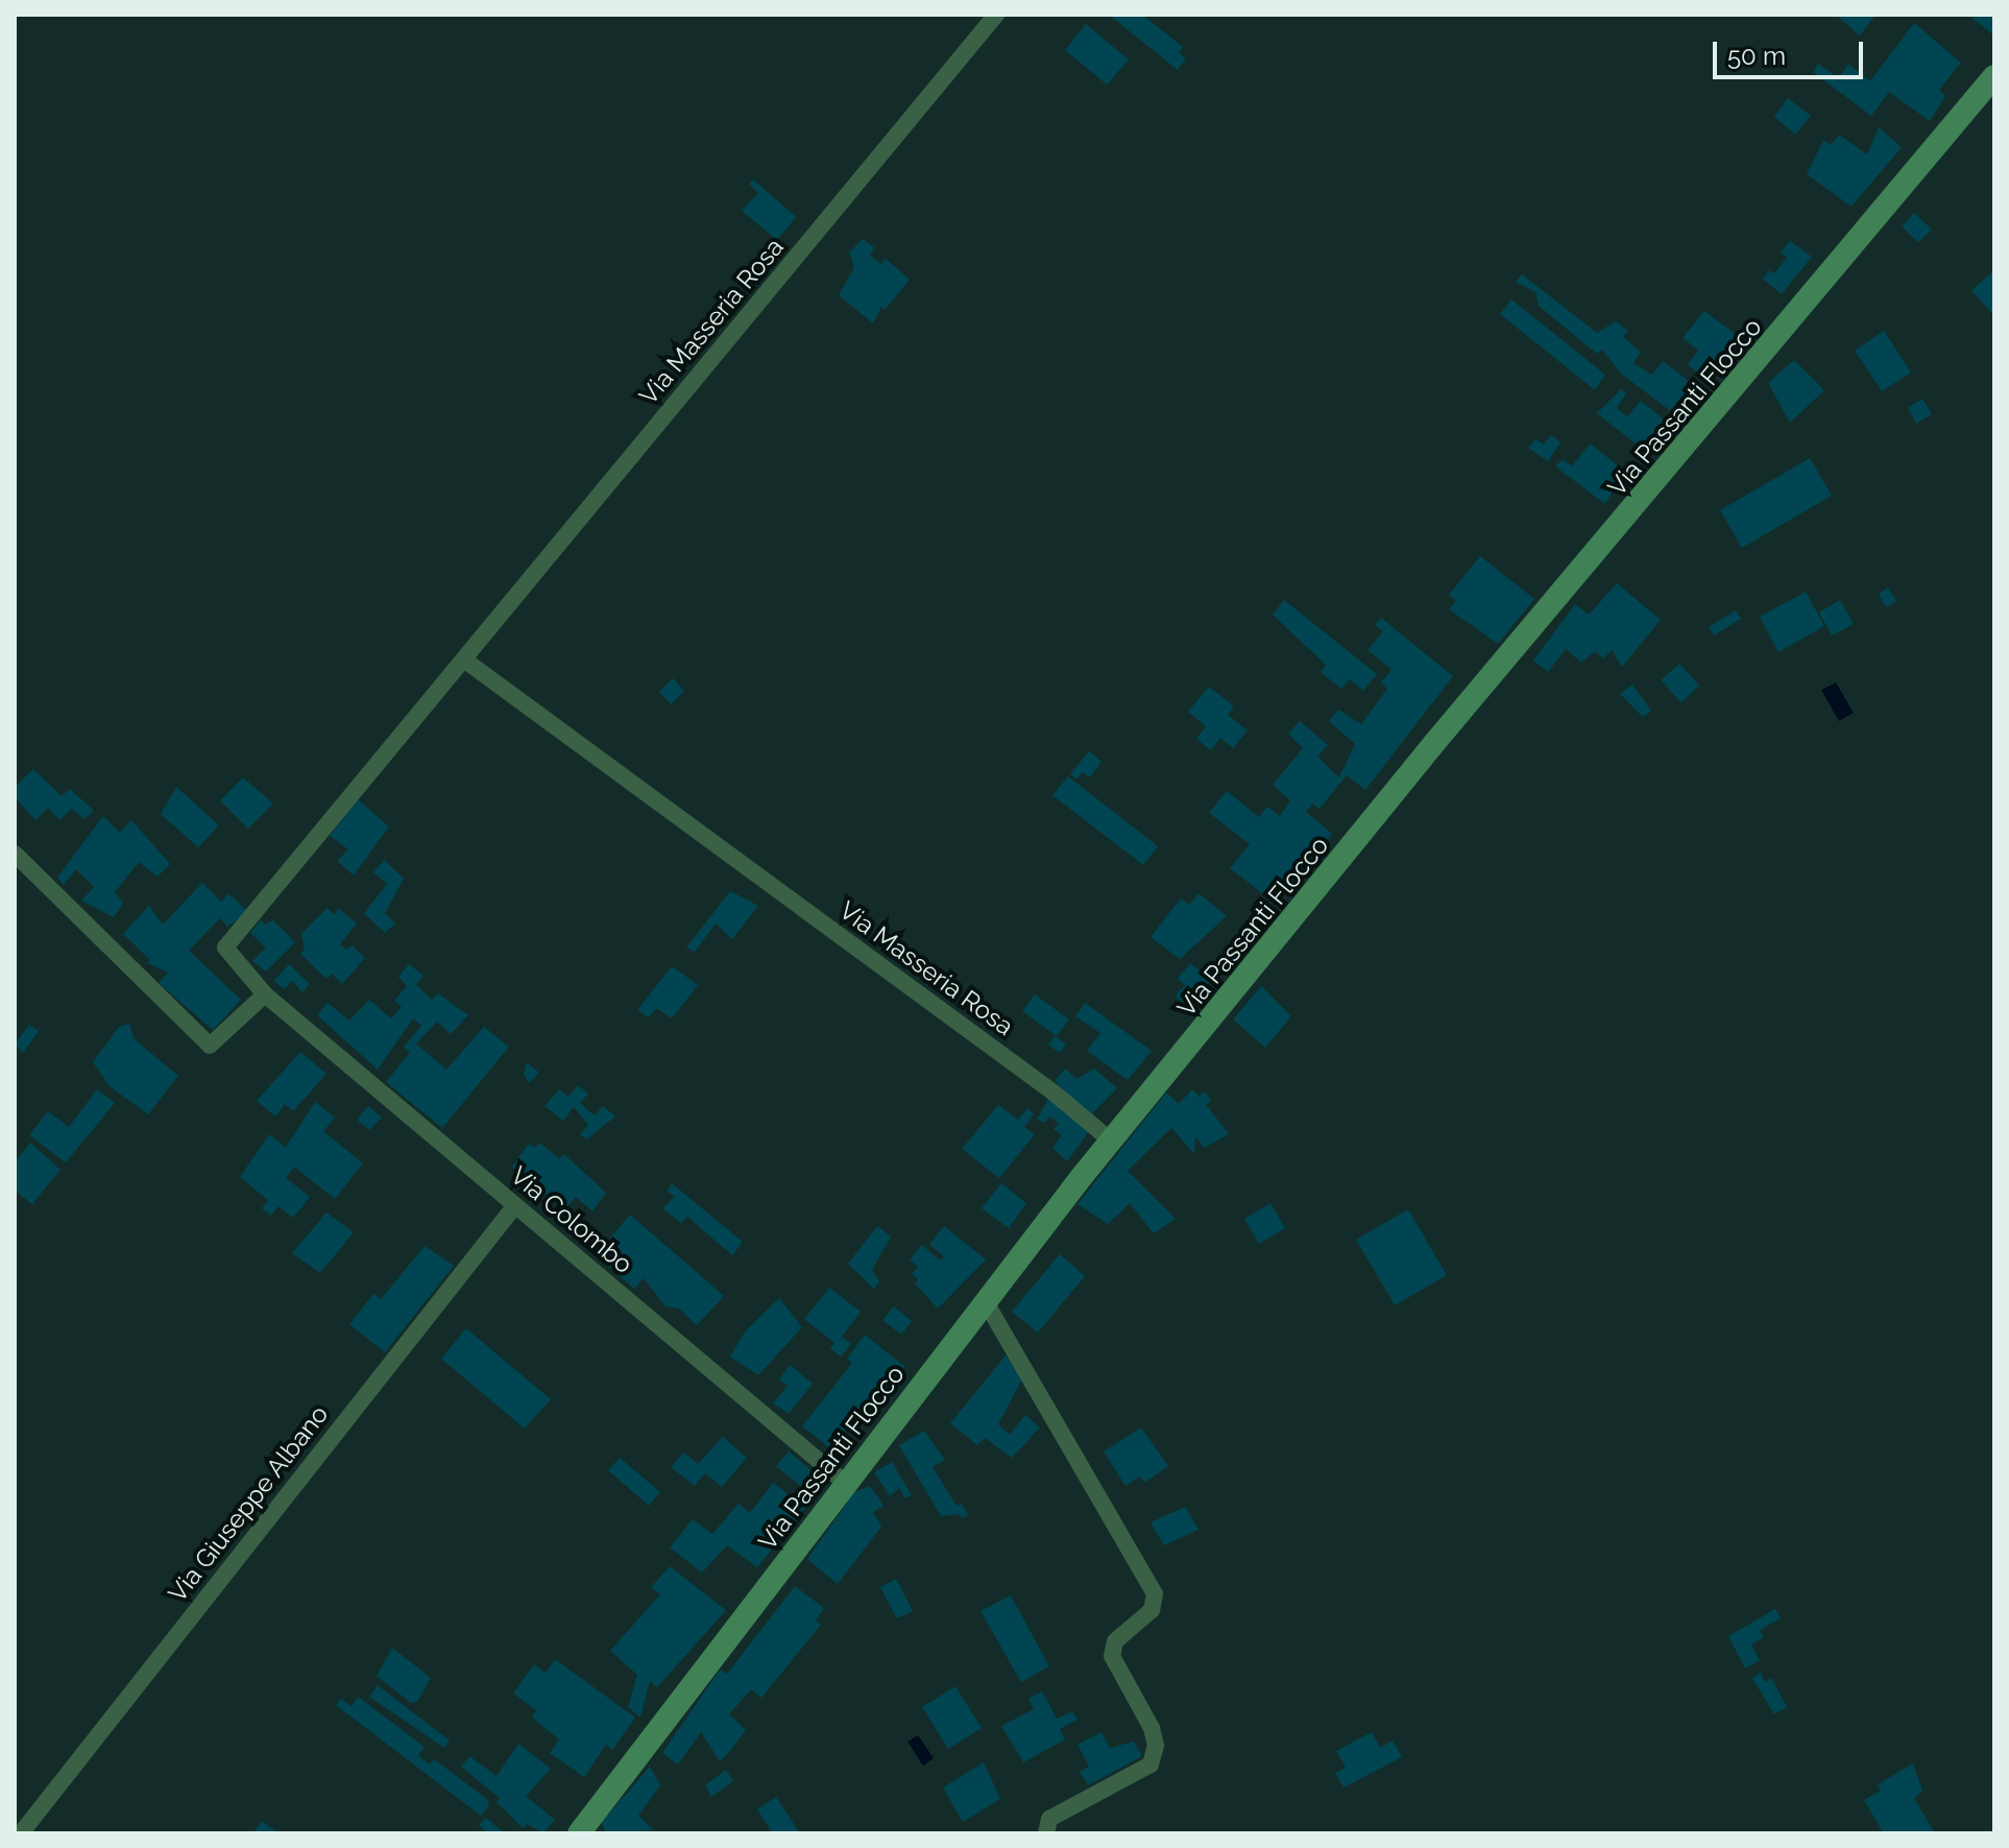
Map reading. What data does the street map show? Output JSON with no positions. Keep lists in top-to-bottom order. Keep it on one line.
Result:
{"streets":{"main road":["Via Passanti Flocco"],"street":["Via Masseria Rosa","Via Colombo","Via Giuseppe Albano"]},"crossings":[["Via Masseria Rosa","Via Passanti Flocco"],["Via Masseria Rosa","Via Colombo"],["Via Passanti Flocco","Via Colombo"],["Via Colombo","Via Giuseppe Albano"]],"scale_bar":"50 m"}
